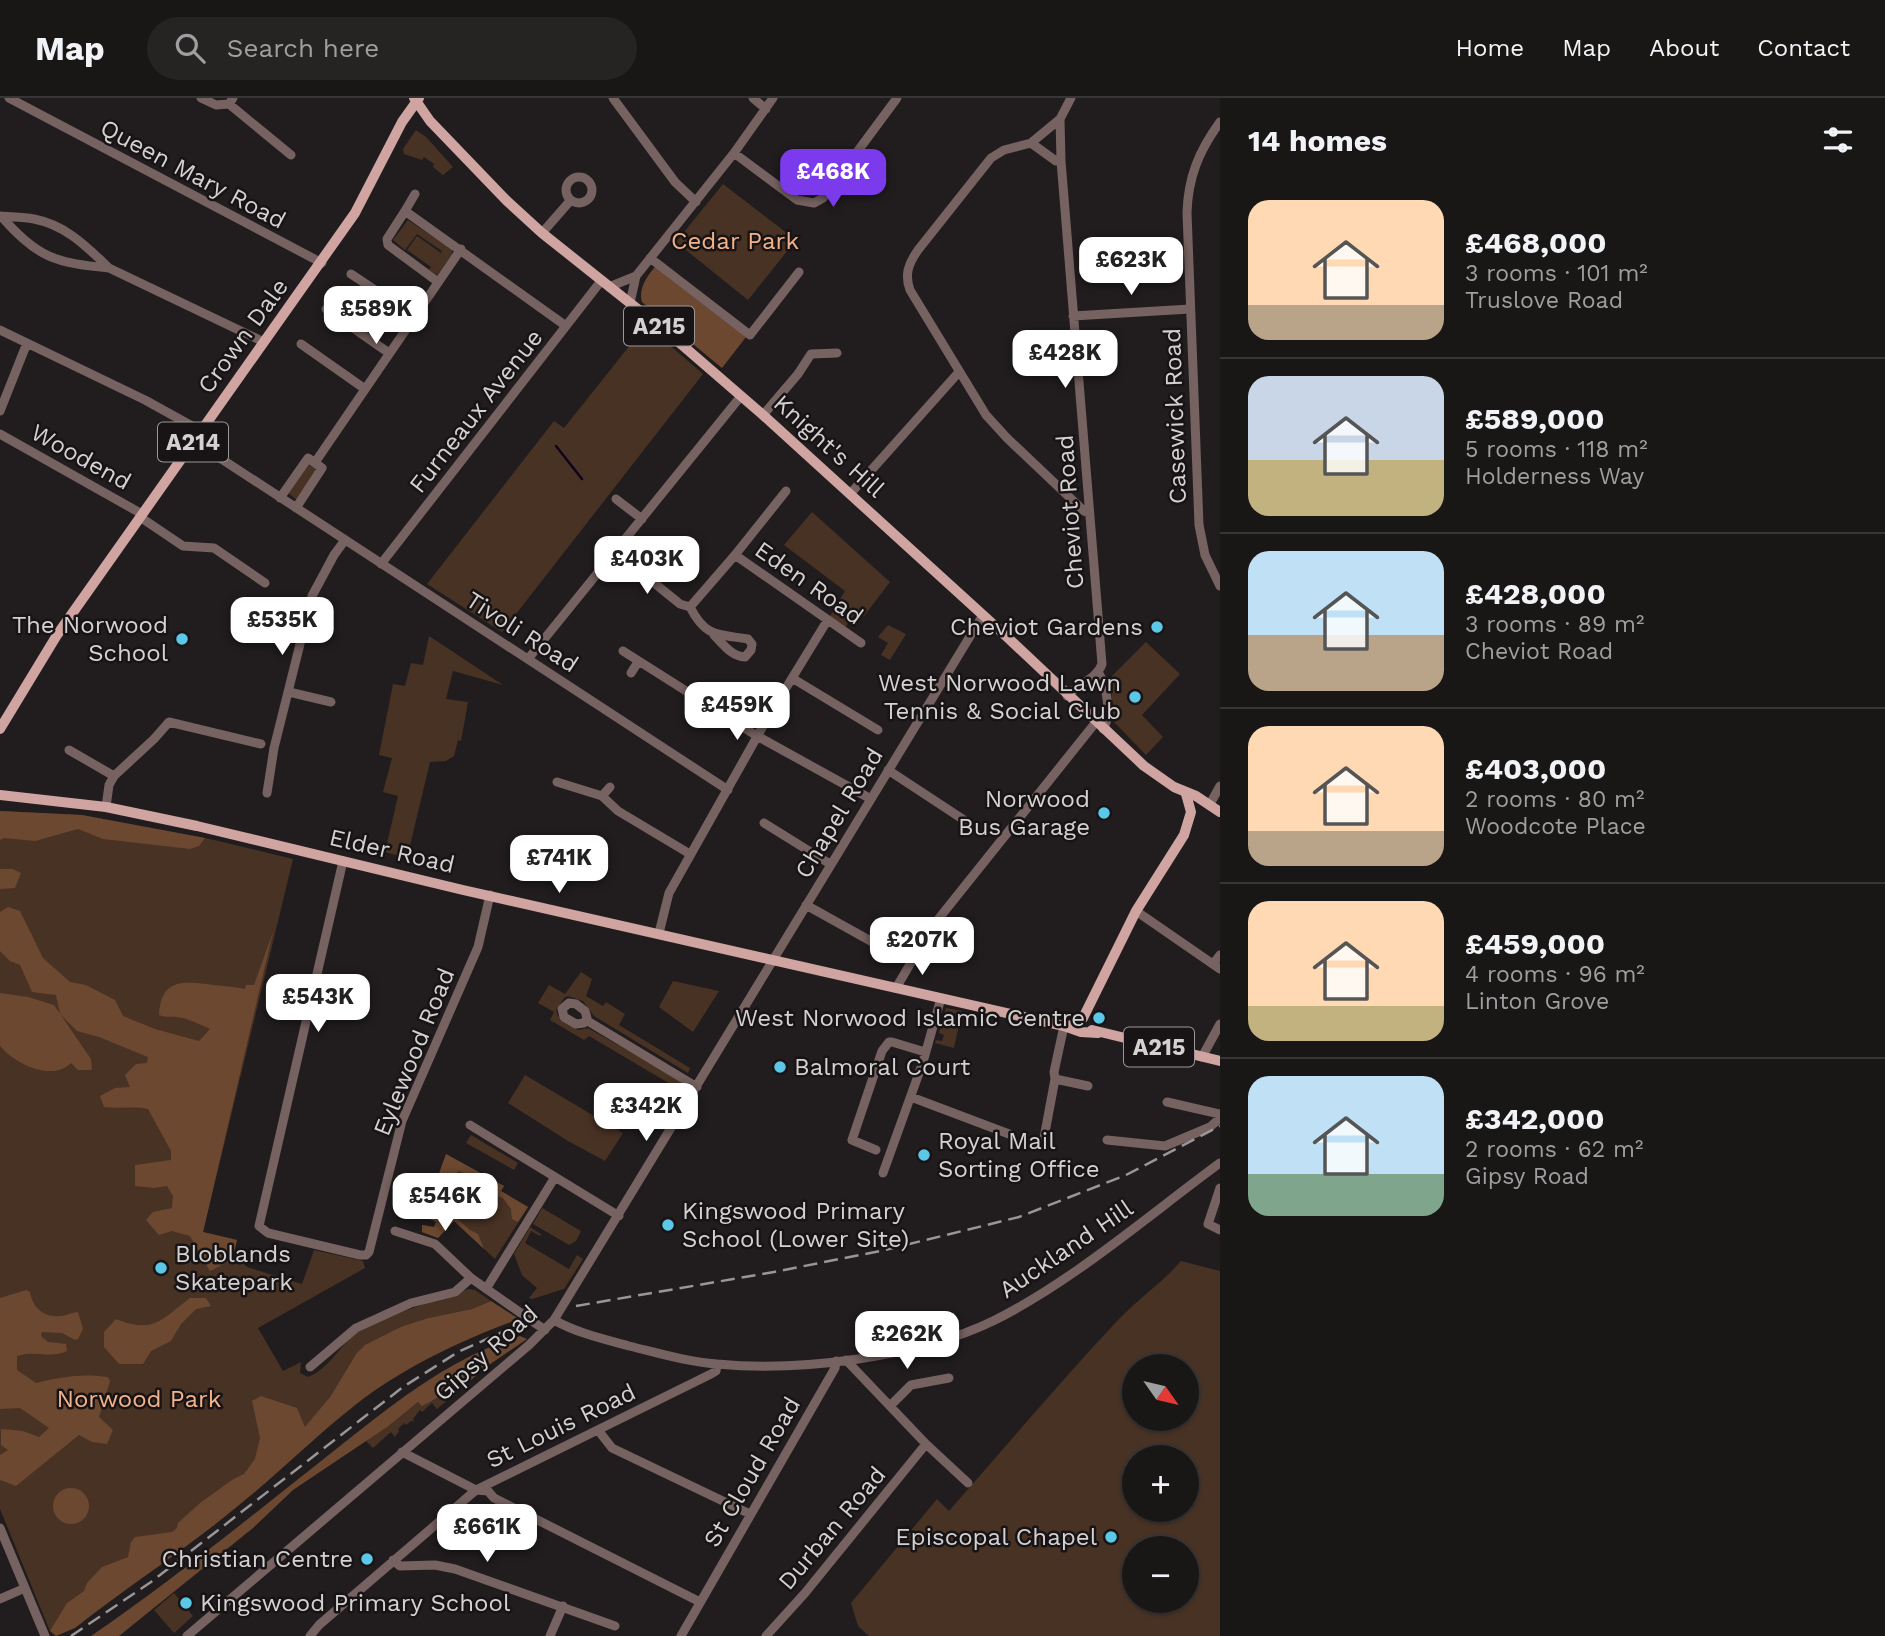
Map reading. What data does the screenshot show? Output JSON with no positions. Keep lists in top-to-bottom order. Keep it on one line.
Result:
{"streets":{"main road":["A215","Crown Dale","A214","Knight's Hill","Elder Road"],"street":["Queen Mary Road","Furneaux Avenue","Casewick Road","Woodend","Cheviot Road","Eden Road","Tivoli Road","Chapel Road","Eylewood Road","Auckland Hill","Gipsy Road","St Louis Road","St Cloud Road","Durban Road"]},"crossings":[["Queen Mary Road","Crown Dale"],["A215","Elder Road"],["Crown Dale","Knight's Hill"],["Crown Dale","Woodend"],["Crown Dale","Tivoli Road"],["Furneaux Avenue","Knight's Hill"],["Furneaux Avenue","Tivoli Road"],["Knight's Hill","Cheviot Road"],["Knight's Hill","Chapel Road"],["Chapel Road","Elder Road"],["Chapel Road","Gipsy Road"],["Elder Road","Eylewood Road"],["Elder Road","Gipsy Road"],["Auckland Hill","Gipsy Road"],["Auckland Hill","St Louis Road"],["Auckland Hill","St Cloud Road"]],"parks":["Cedar Park","Norwood Park"],"places":["Cheviot Gardens","The Norwood School","West Norwood Lawn Tennis & Social Club","Norwood Bus Garage","West Norwood Islamic Centre","Balmoral Court","Royal Mail Sorting Office","Kingswood Primary School (Lower Site)","Bloblands Skatepark","Episcopal Chapel","Christian Centre","Kingswood Primary School"],"north":"bottom right","page":{"header":"Map","search":"Search here","nav":["Home","Map","About","Contact"],"heading":"14 homes","price":["£468K","£623K","£589K","£428K","£403K","£535K","£459K","£741K","£207K","£543K","£342K","£546K","£262K","£661K"],"list":[{"name":"£468,000","note":"3 rooms · 101 m² · Truslove Road"},{"name":"£589,000","note":"5 rooms · 118 m² · Holderness Way"},{"name":"£428,000","note":"3 rooms · 89 m² · Cheviot Road"},{"name":"£403,000","note":"2 rooms · 80 m² · Woodcote Place"},{"name":"£459,000","note":"4 rooms · 96 m² · Linton Grove"},{"name":"£342,000","note":"2 rooms · 62 m² · Gipsy Road"}],"map_buttons":["+","−"]}}
